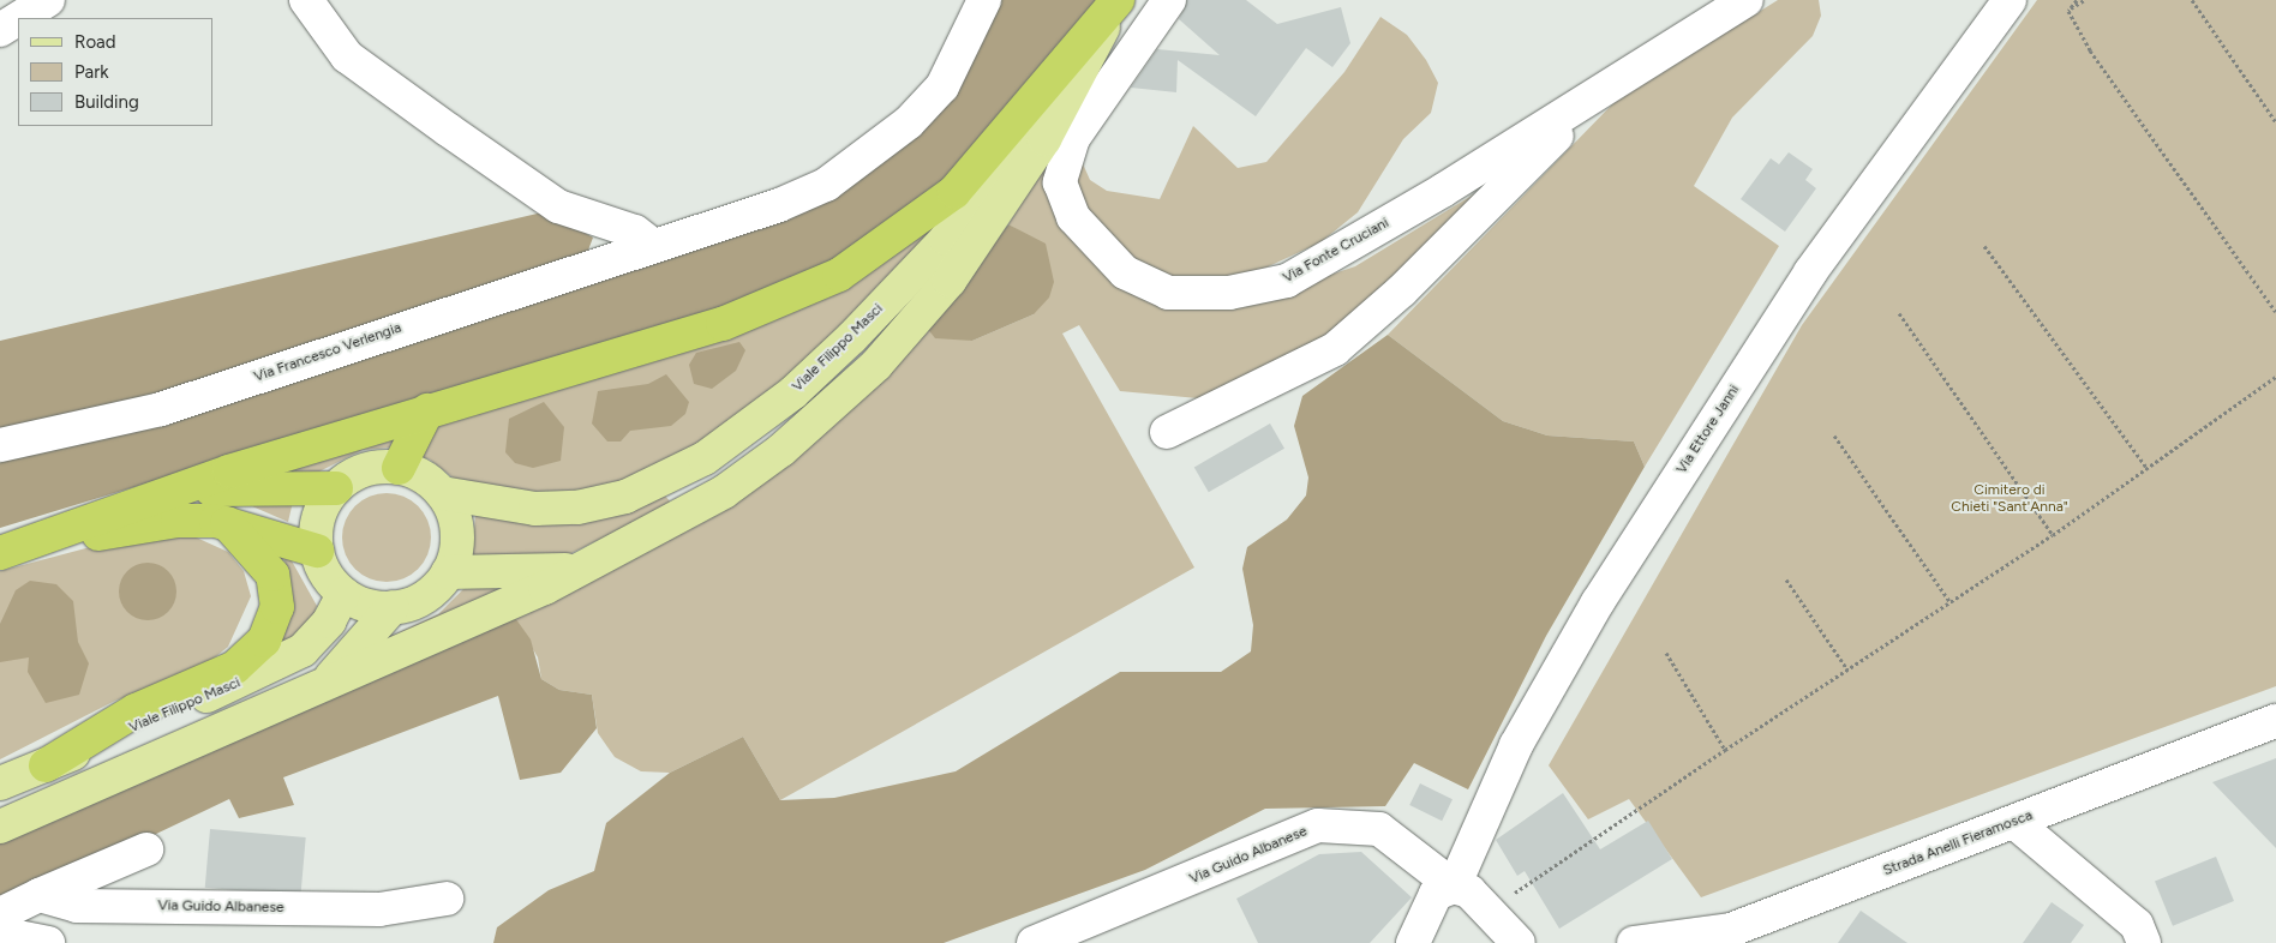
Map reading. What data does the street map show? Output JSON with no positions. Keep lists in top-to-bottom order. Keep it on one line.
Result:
{"streets":{"main road":["Viale Filippo Masci"],"street":["Via Fonte Cruciani","Via Francesco Verlengia","Via Ettore Janni","Strada Anelli Fieramosca","Via Guido Albanese"]},"crossings":[["Via Ettore Janni","Via Guido Albanese"]],"parks":["Cimitero di Chieti \"Sant'Anna\""],"legend":["Road","Park","Building"]}
